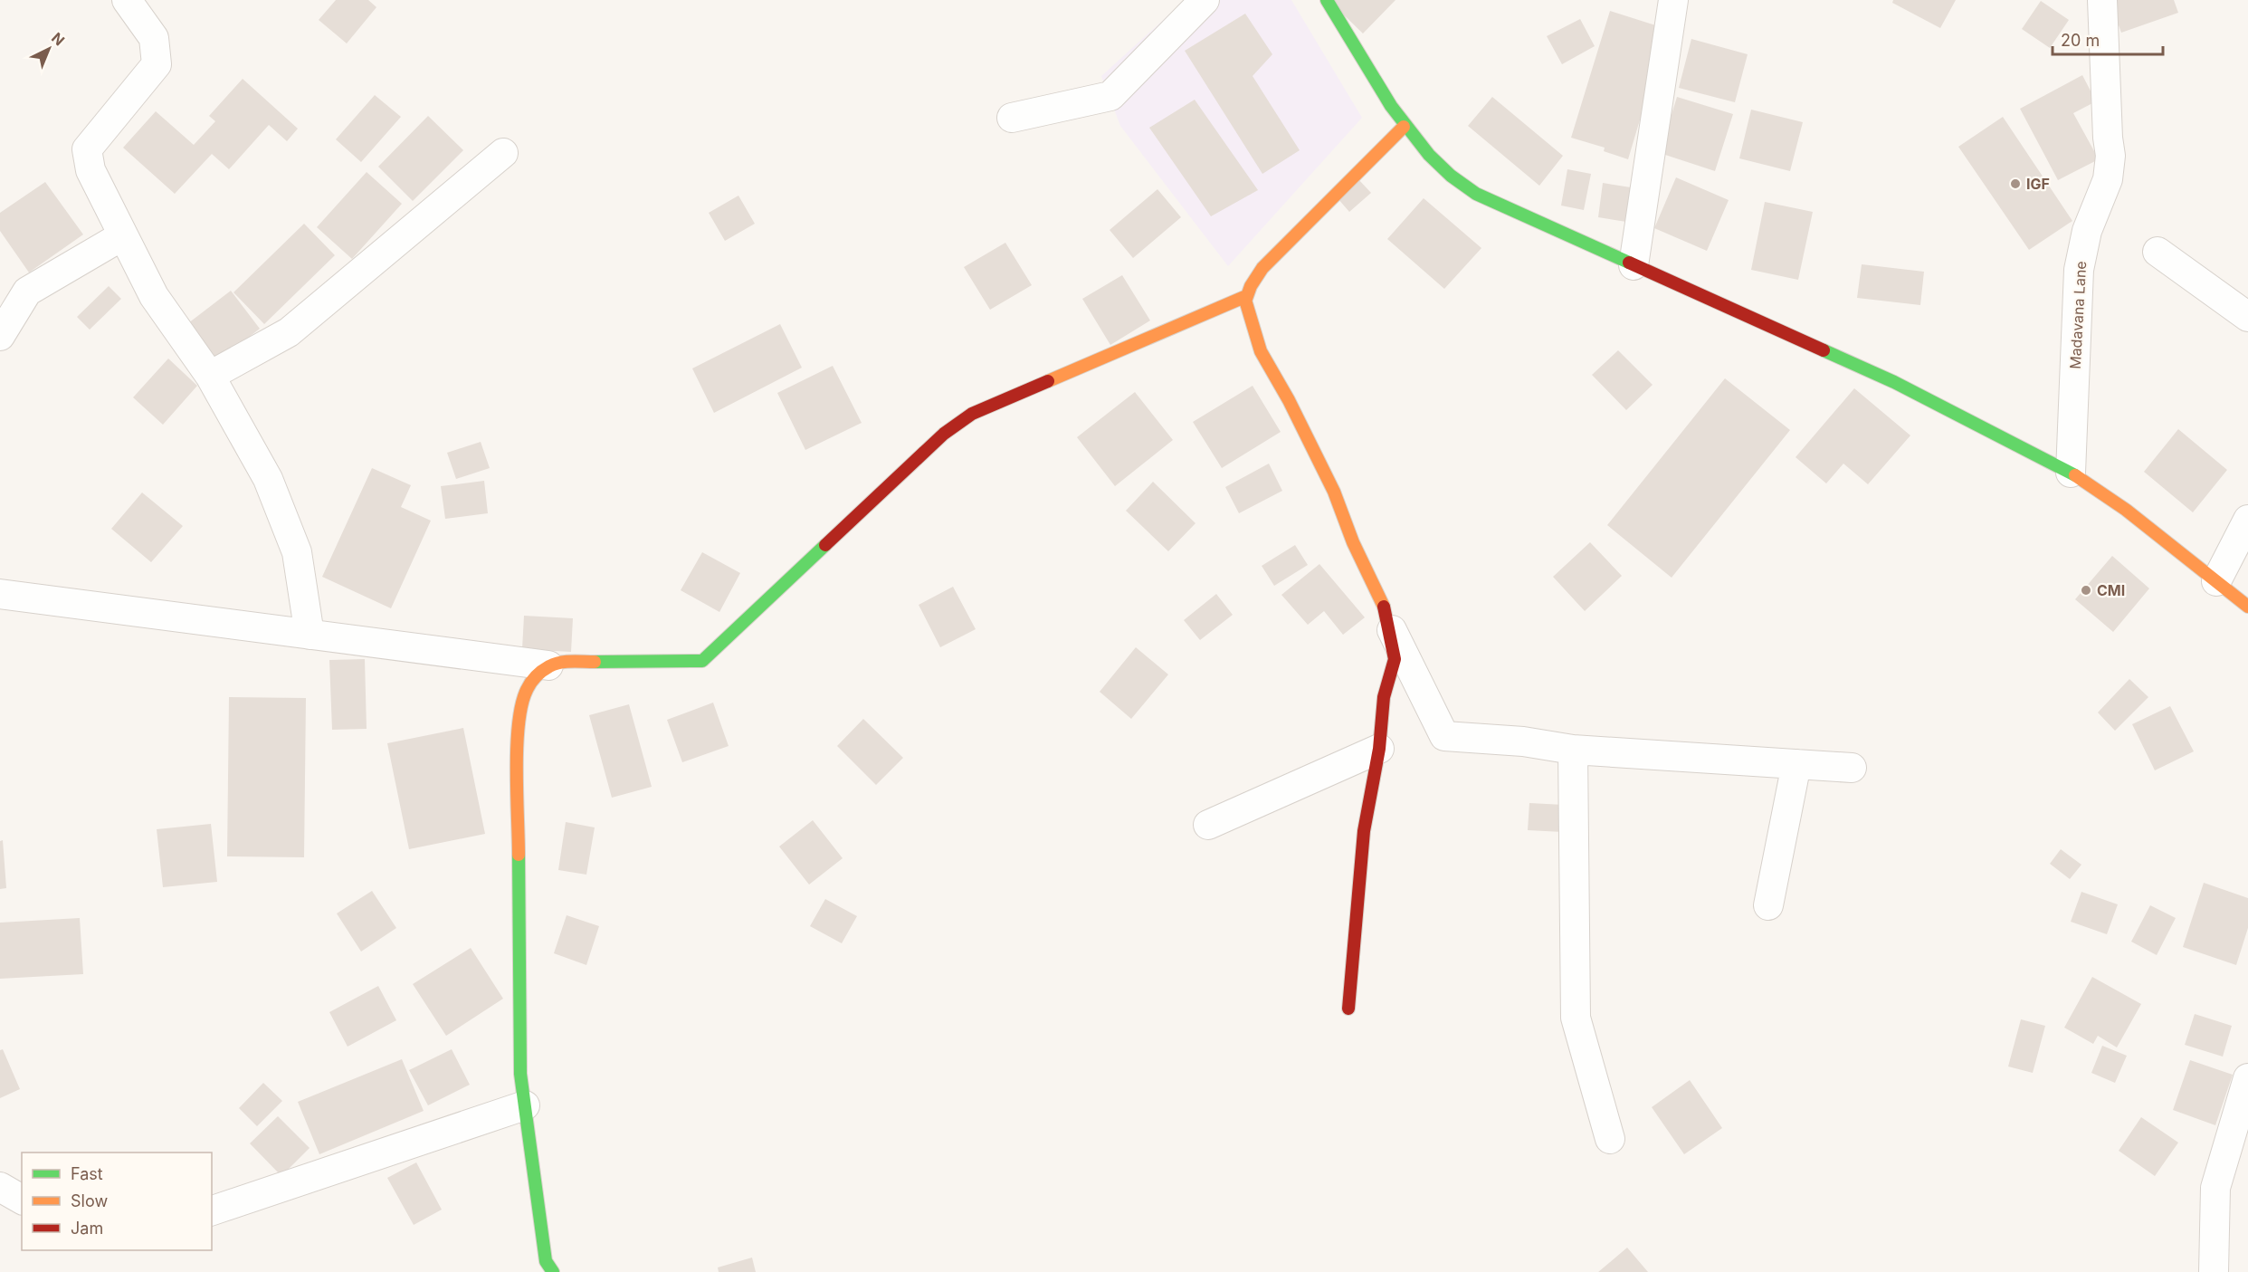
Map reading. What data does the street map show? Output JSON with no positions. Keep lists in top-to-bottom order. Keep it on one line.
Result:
{"streets":{"street":["Madavana Lane"]},"places":["IGF","CMI"],"legend":["Fast","Slow","Jam"],"scale_bar":"20 m","north":"top right"}
